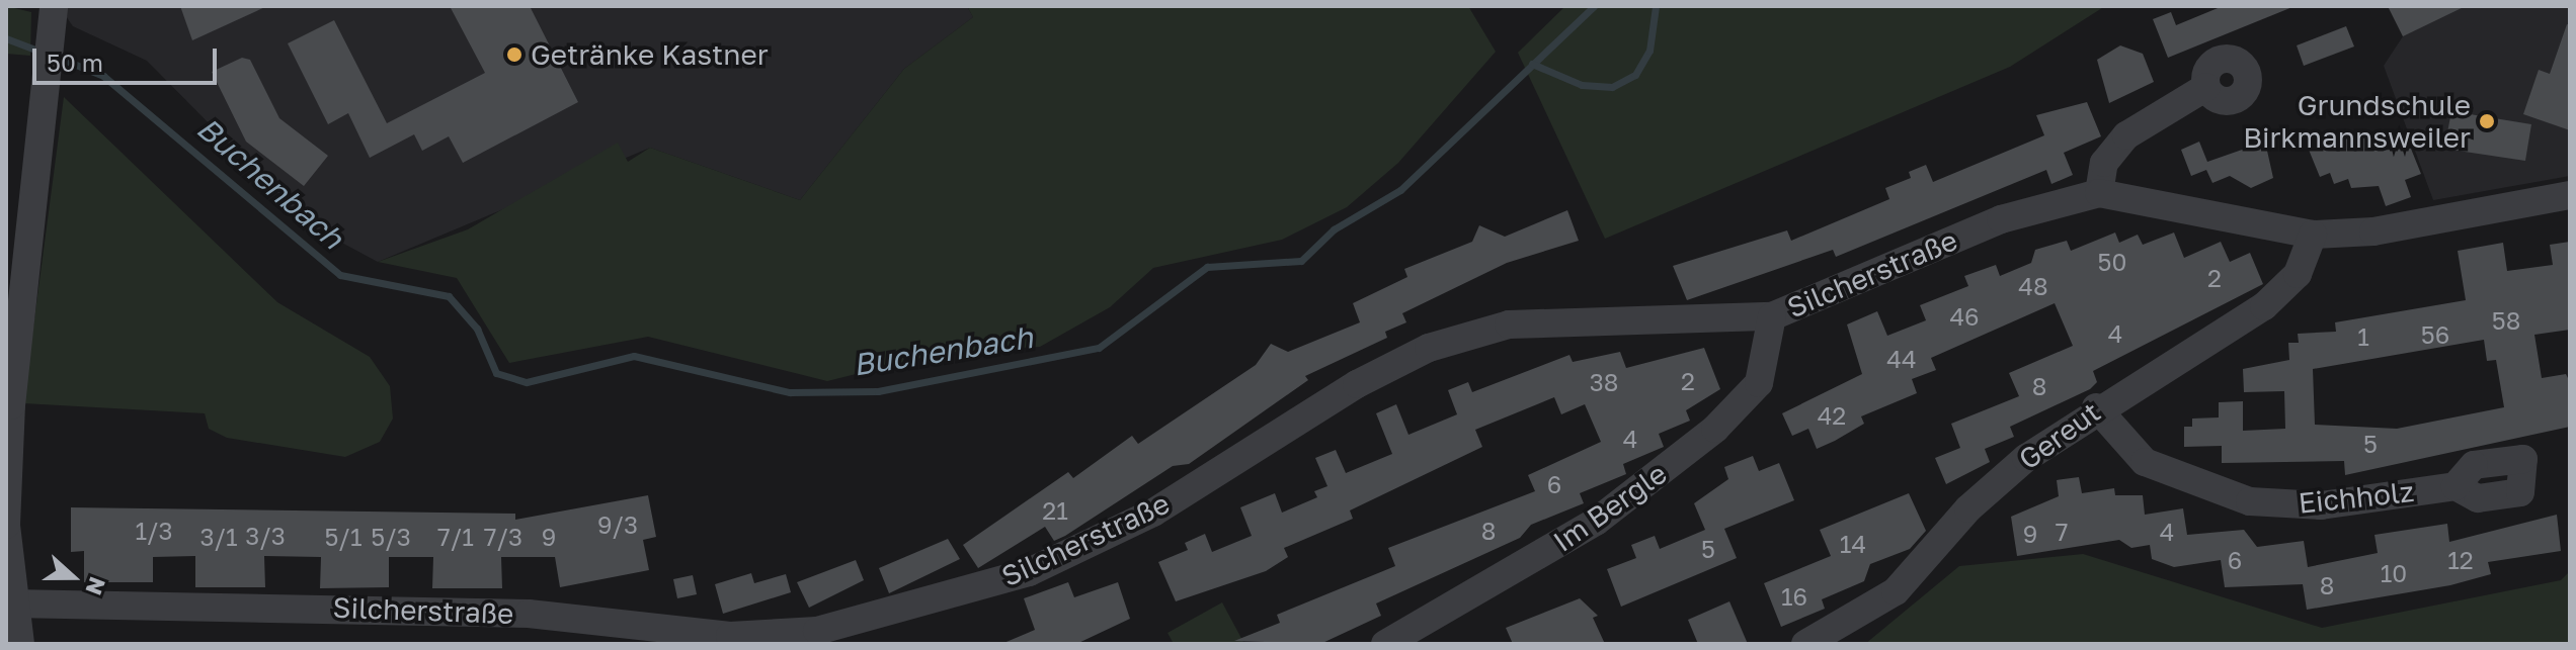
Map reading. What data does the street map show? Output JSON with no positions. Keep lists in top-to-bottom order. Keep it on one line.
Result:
{"streets":{"street":["Silcherstraße","Gereut","Eichholz","Im Bergle"]},"crossings":[["Silcherstraße","Gereut"],["Silcherstraße","Im Bergle"],["Gereut","Eichholz"]],"water":["Buchenbach"],"places":["Getränke Kastner","Grundschule Birkmannsweiler"],"house_numbers":["50","2","48","46","58","4","56","1","44","2","38","8","42","4","5","6","21","9/3","1/3","8","7","4","9","3/3","3/1","5/1","5/3","7/1","7/3","9","14","5","6","12","10","8","16"],"scale_bar":"50 m","north":"right"}
